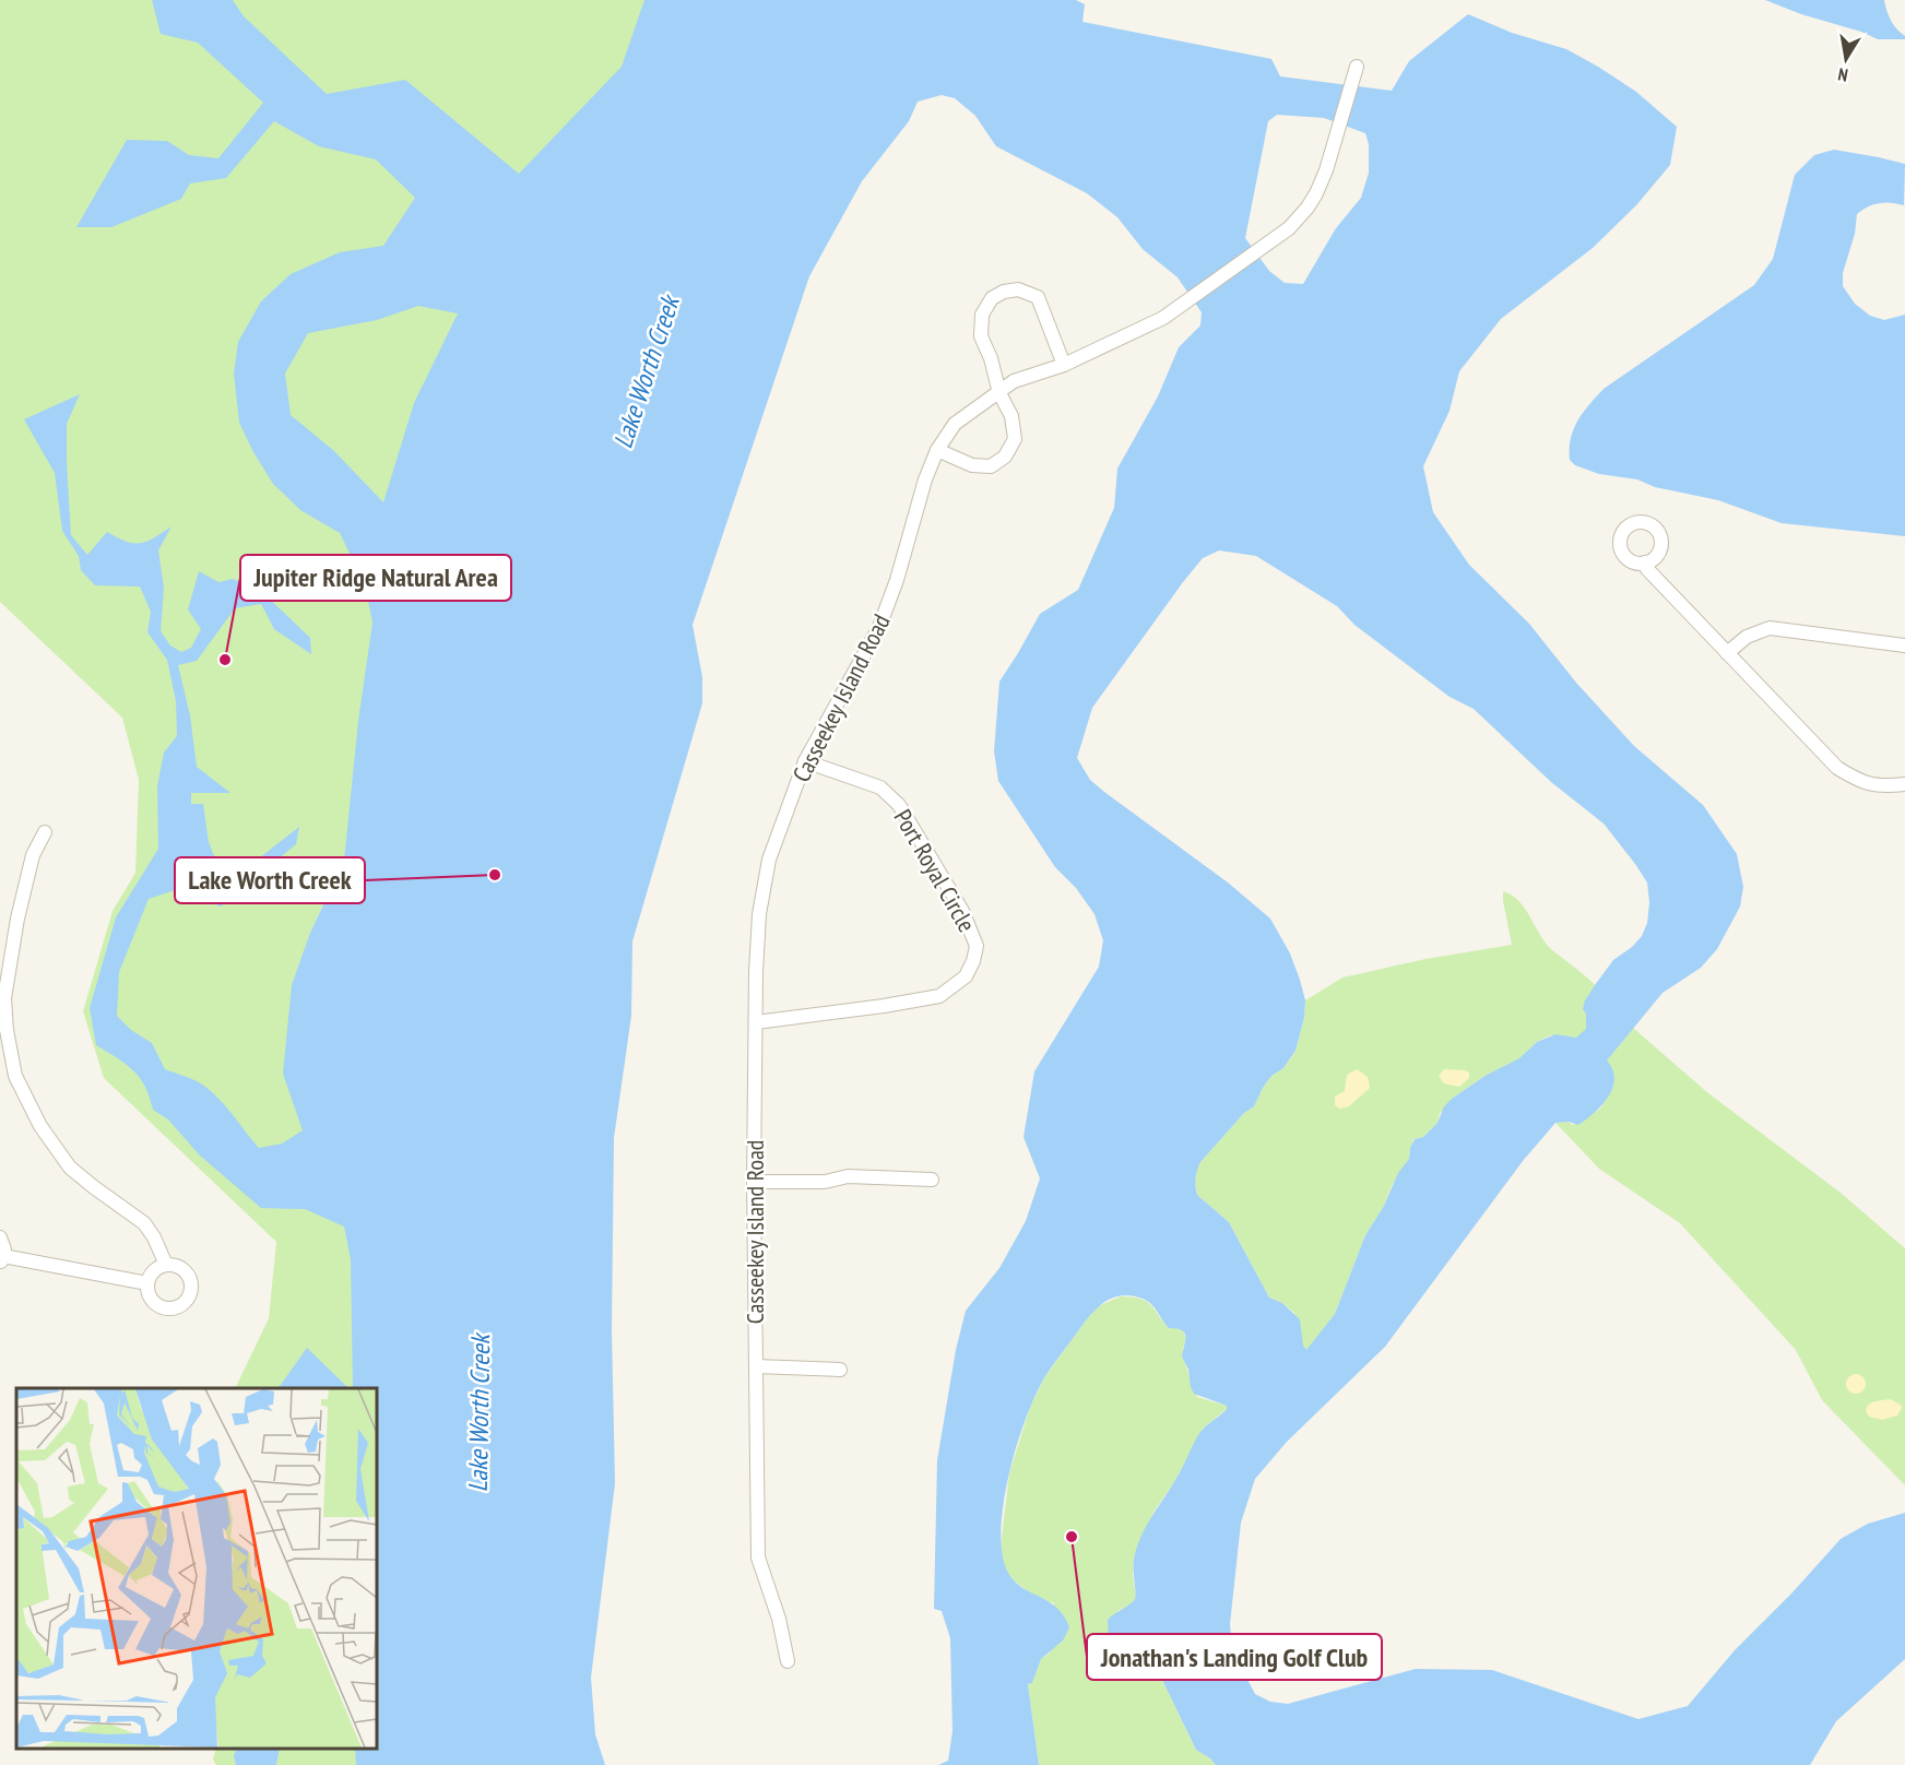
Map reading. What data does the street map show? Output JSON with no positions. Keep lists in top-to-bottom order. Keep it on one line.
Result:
{"streets":{"street":["Casseekey Island Road","Port Royal Circle"]},"crossings":[["Casseekey Island Road","Port Royal Circle"]],"water":["Lake Worth Creek"],"places":["Jupiter Ridge Natural Area","Lake Worth Creek","Jonathan's Landing Golf Club"],"north":"bottom"}
